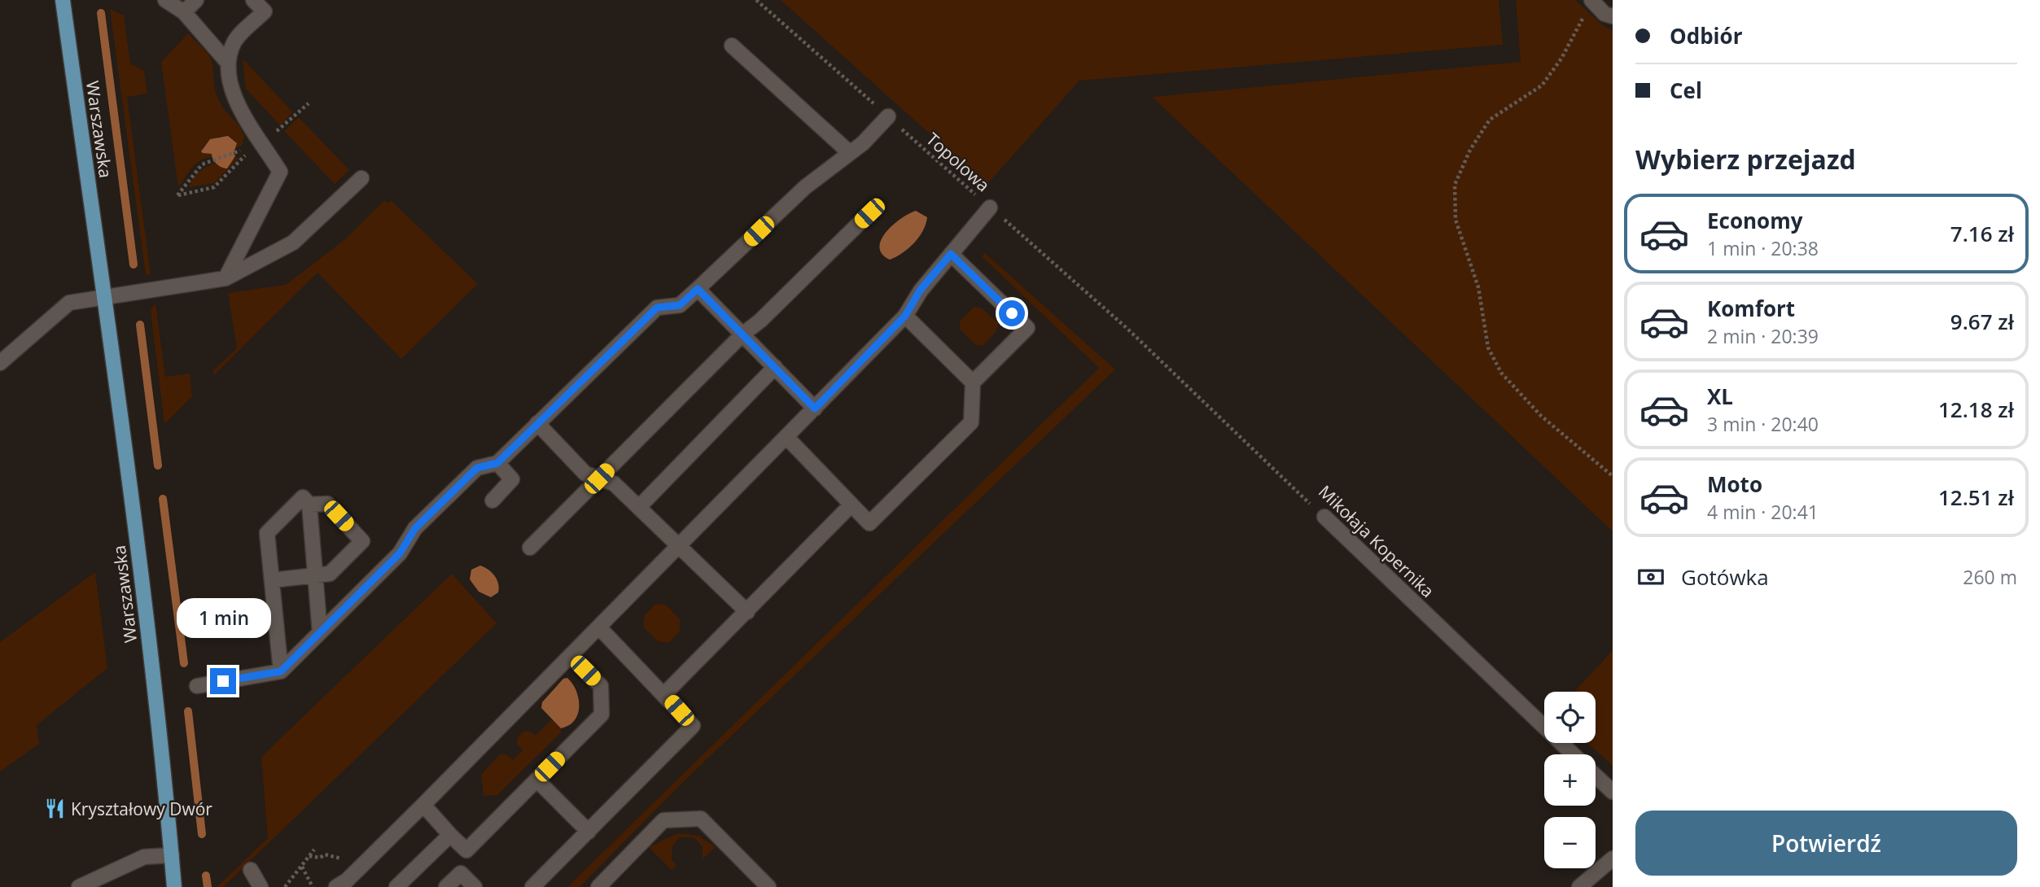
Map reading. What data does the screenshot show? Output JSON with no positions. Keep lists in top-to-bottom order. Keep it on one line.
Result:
{"streets":{"main road":["Warszawska"],"street":["Mikołaja Kopernika"],"path":["Topolowa"]},"crossings":[["Topolowa","Mikołaja Kopernika"]],"places":{"restaurant":["Kryształowy Dwór"]},"page":{"banner":["Odbiór","Cel"],"heading":"Wybierz przejazd","list":[{"name":"Economy","note":"1 min · 20:38","value":"7.16 zł"},{"name":"Komfort","note":"2 min · 20:39","value":"9.67 zł"},{"name":"XL","note":"3 min · 20:40","value":"12.18 zł"},{"name":"Moto","note":"4 min · 20:41","value":"12.51 zł"}],"pay":["Gotówka","260 m"],"bubble":"1 min","map_buttons":["+","−"],"buttons":"Potwierdź"}}
